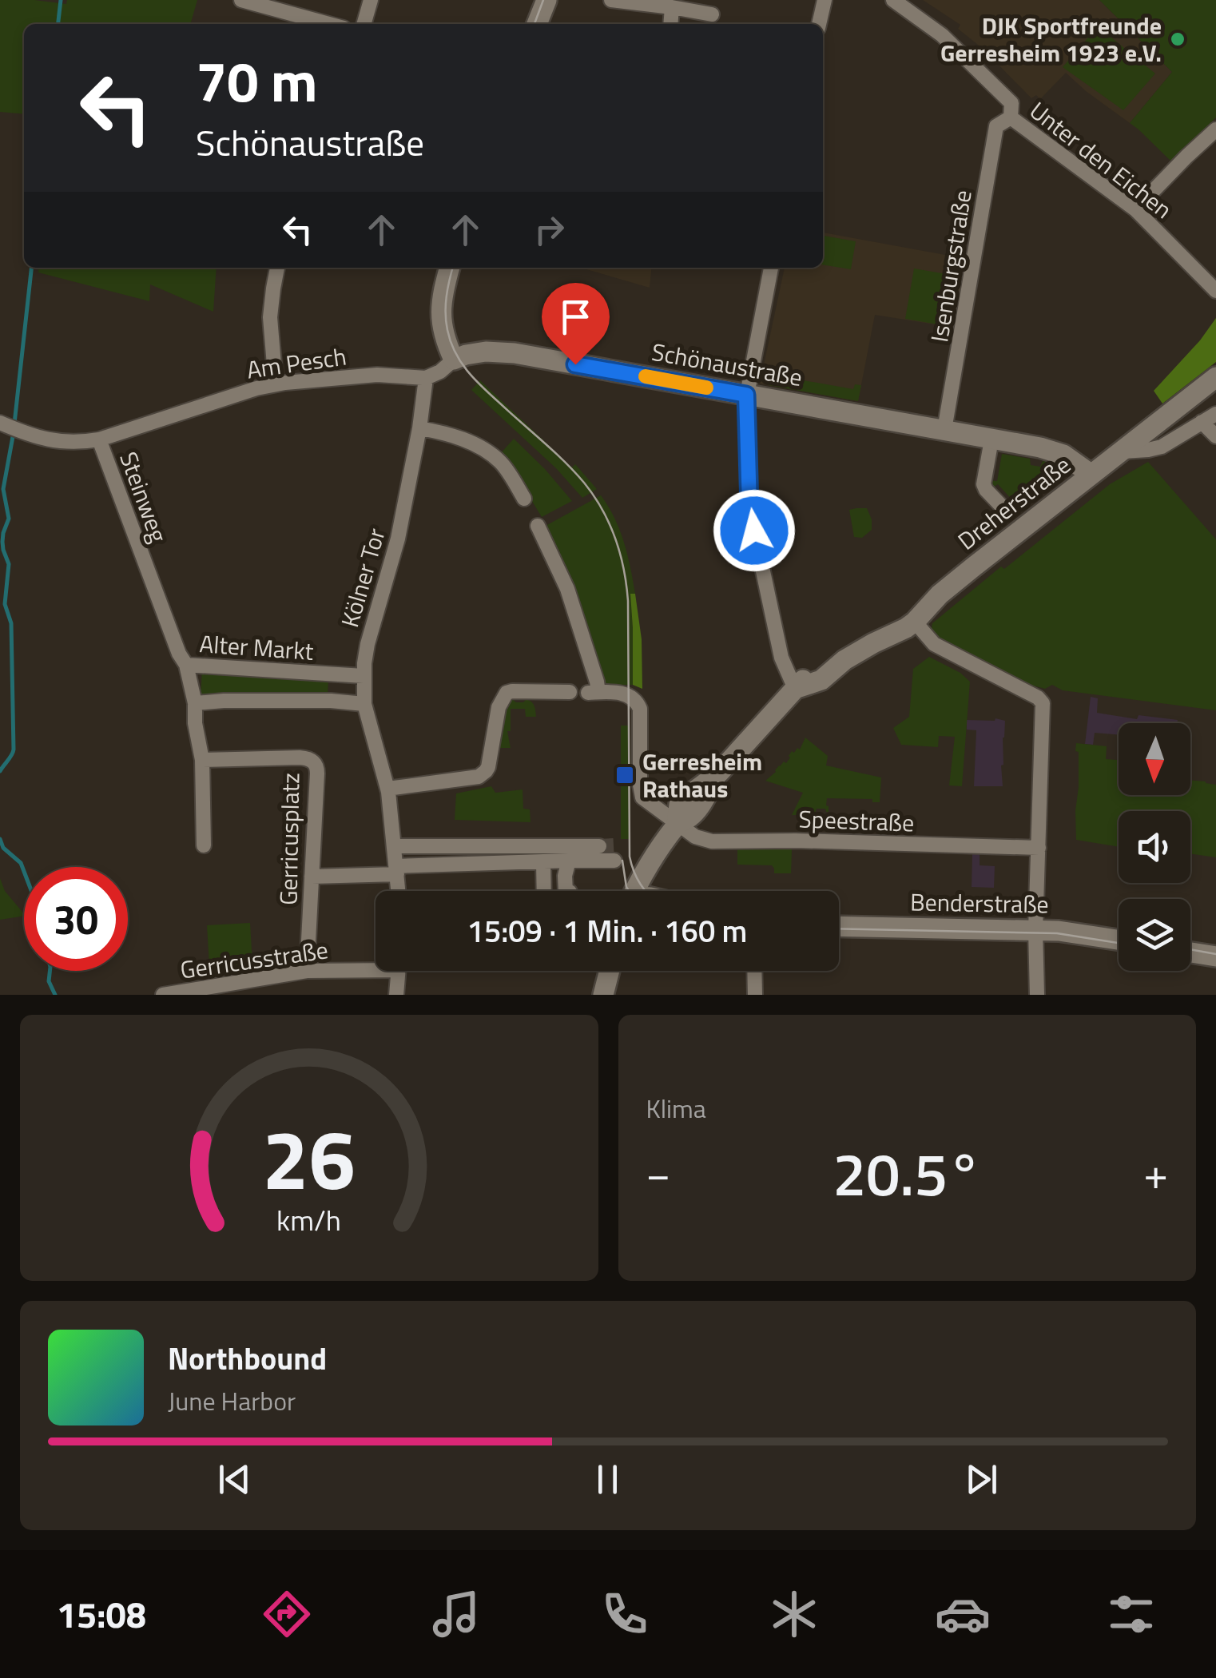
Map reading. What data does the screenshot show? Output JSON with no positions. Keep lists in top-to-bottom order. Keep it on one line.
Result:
{"streets":{"street":["Unter den Eichen","Isenburgstraße","Am Pesch","Schönaustraße","Steinweg","Dreherstraße","Kölner Tor","Alter Markt","Speestraße","Gerricusplatz","Benderstraße","Gerricusstraße"]},"crossings":[["Unter den Eichen","Isenburgstraße"],["Isenburgstraße","Schönaustraße"],["Am Pesch","Steinweg"],["Am Pesch","Kölner Tor"],["Schönaustraße","Dreherstraße"],["Steinweg","Alter Markt"],["Dreherstraße","Speestraße"],["Kölner Tor","Alter Markt"],["Alter Markt","Gerricusplatz"],["Gerricusplatz","Gerricusstraße"]],"places":{"other":["DJK Sportfreunde Gerresheim 1923 e.V."],"transit":["Gerresheim Rathaus"]},"north":"bottom","page":{"turn":["70 m","Schönaustraße"],"limit":"30","trip":"15:09 · 1 Min. · 160 m","tile":"Klima","heat":["−","20.5°","+"],"song":["Northbound","June Harbor"],"tabs":"15:08","gauge":["26","km/h"]}}
